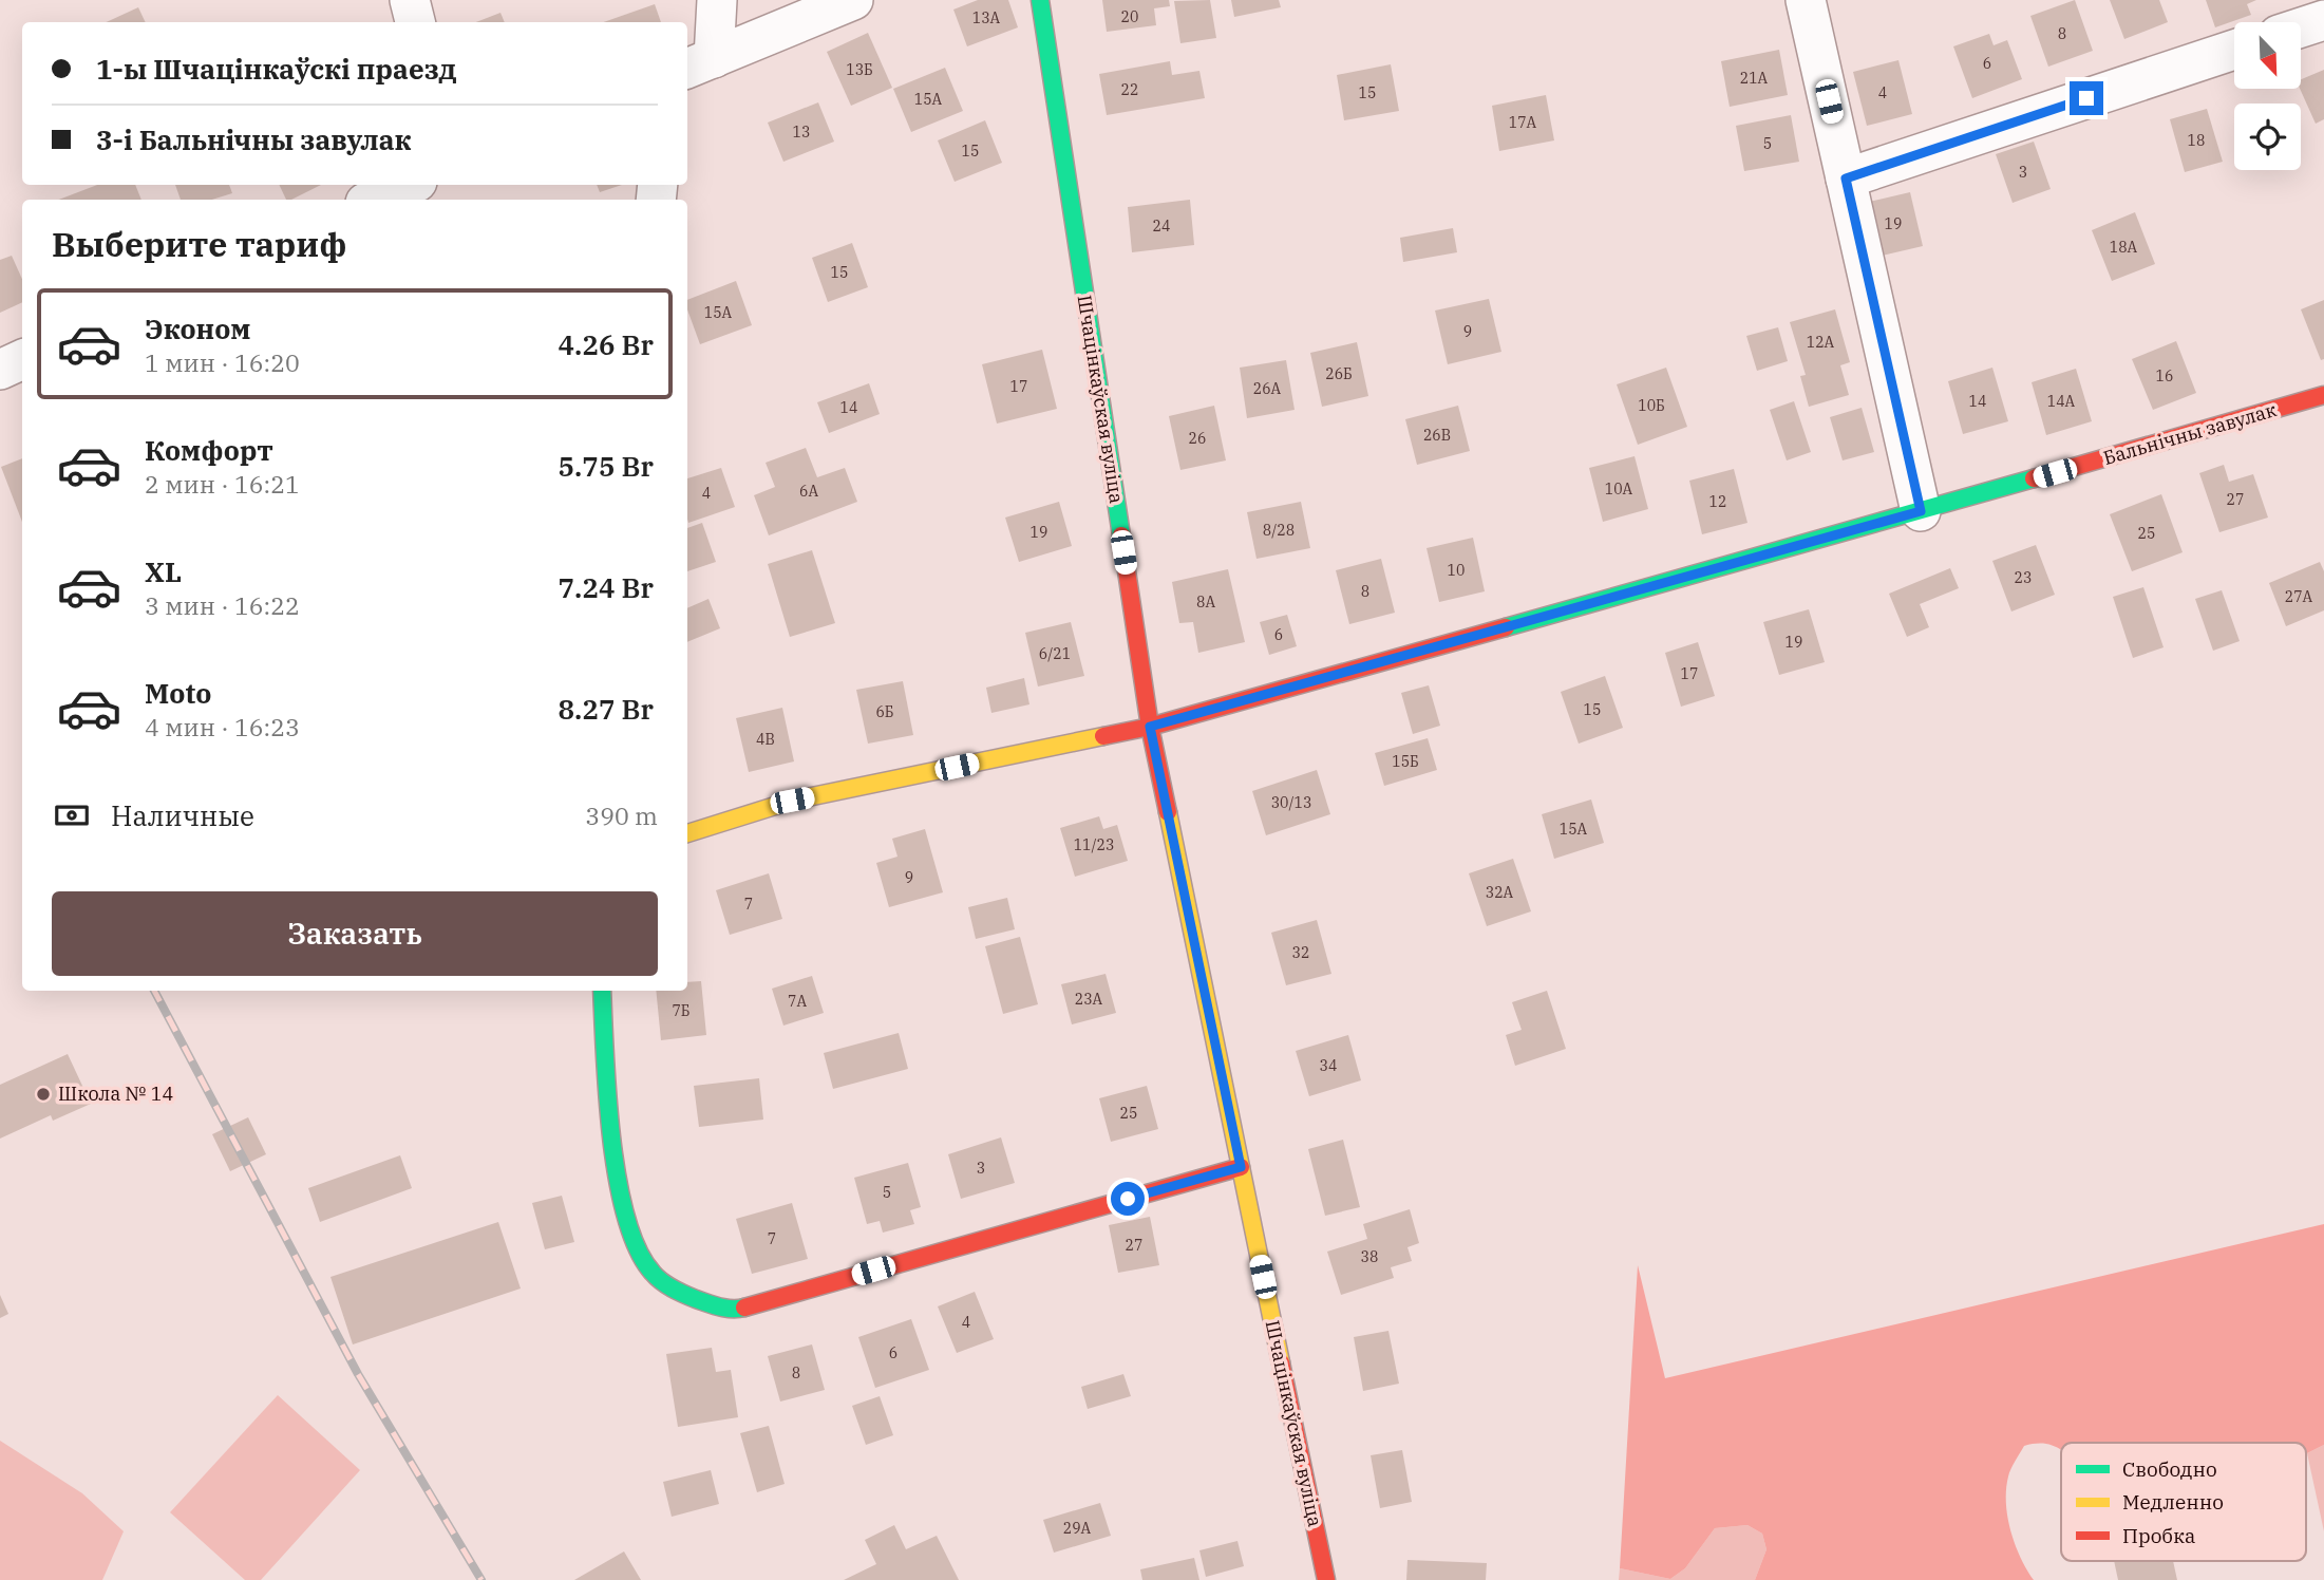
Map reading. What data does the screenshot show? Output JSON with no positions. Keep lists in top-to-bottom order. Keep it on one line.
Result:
{"streets":{"street":["Шчацінкаўская вуліца","Бальнічны завулак"]},"crossings":[["Шчацінкаўская вуліца","Бальнічны завулак"]],"places":["Школа № 14"],"house_numbers":["20","13А","8","6","13Б","21А","22","15","4","15А","17А","13","18","5","15","3","19","24","18А","15","15А","9","12А","26Б","16","17","26А","14","14А","10Б","14","26В","26","10А","6А","4","27","12","8/28","19","25","10","23","8","27А","8А","6","19","6/21","17","15","6Б","4В","15Б","30/13","15А","11/23","9","32А","7","32","23А","7А","7Б","34","25","3","5","7","27","38","4","6","8","29А"],"legend":["Свободно","Медленно","Пробка"],"north":"bottom right","page":{"banner":["1-ы Шчацінкаўскі праезд","3-і Бальнічны завулак"],"heading":"Выберите тариф","list":[{"name":"Эконом","note":"1 мин · 16:20","value":"4.26 Br"},{"name":"Комфорт","note":"2 мин · 16:21","value":"5.75 Br"},{"name":"XL","note":"3 мин · 16:22","value":"7.24 Br"},{"name":"Moto","note":"4 мин · 16:23","value":"8.27 Br"}],"pay":["Наличные","390 m"],"buttons":"Заказать"}}
